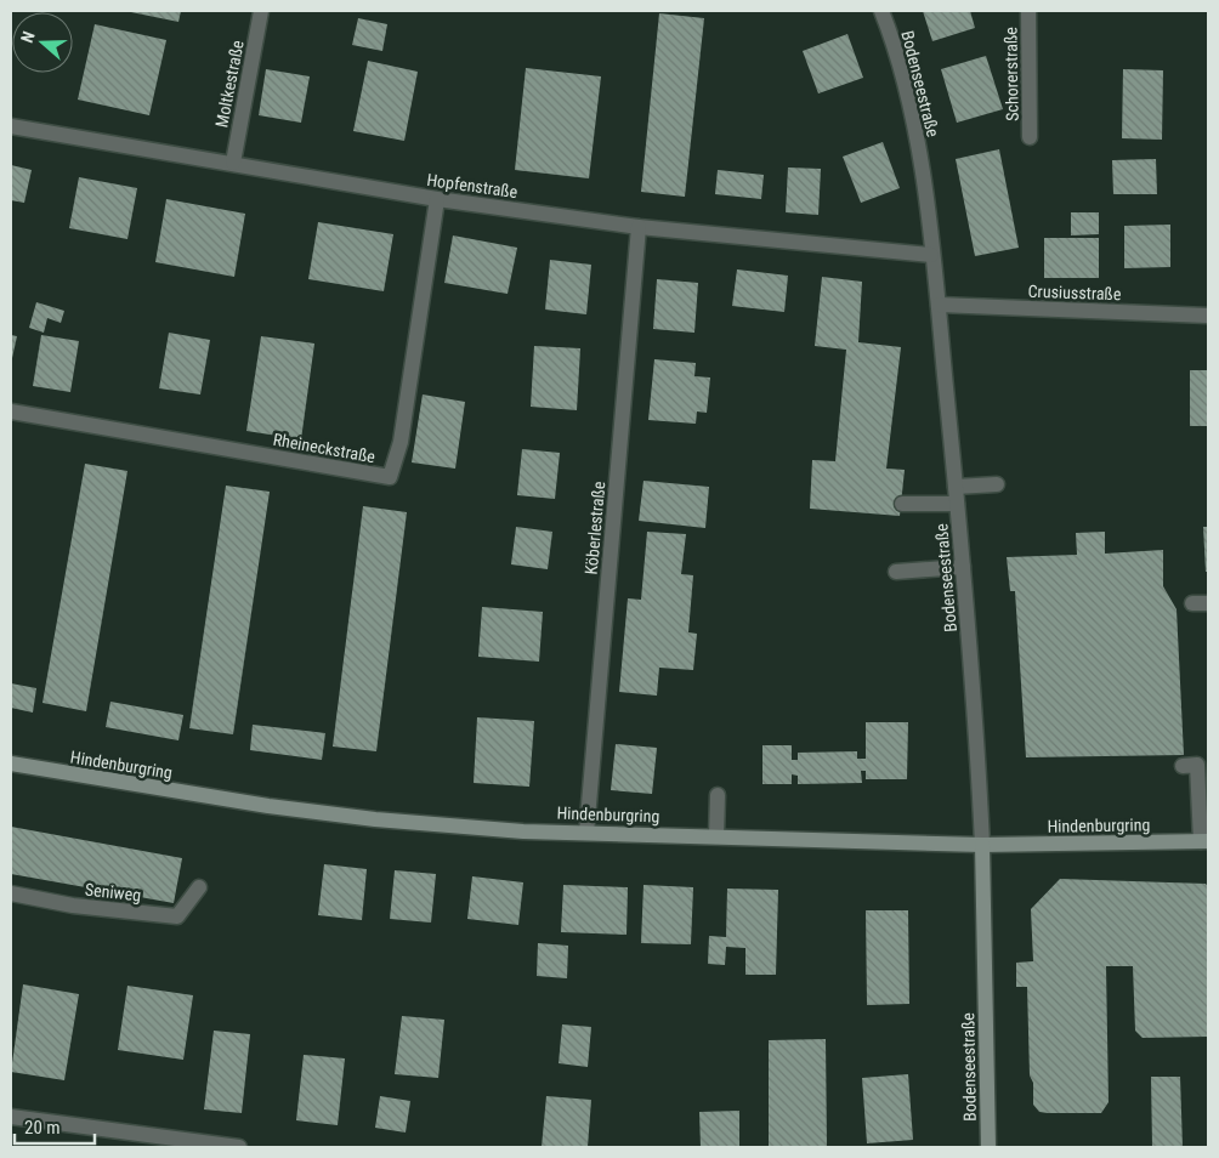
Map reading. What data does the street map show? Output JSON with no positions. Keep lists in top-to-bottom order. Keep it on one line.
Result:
{"streets":{"main road":["Bodenseestraße","Hindenburgring"],"street":["Schorerstraße","Moltkestraße","Hopfenstraße","Crusiusstraße","Rheineckstraße","Köberlestraße","Seniweg"]},"crossings":[["Moltkestraße","Hopfenstraße"],["Bodenseestraße","Hopfenstraße"],["Bodenseestraße","Crusiusstraße"],["Bodenseestraße","Hindenburgring"],["Hopfenstraße","Rheineckstraße"],["Hopfenstraße","Köberlestraße"],["Köberlestraße","Hindenburgring"]],"scale_bar":"20 m","north":"left"}
